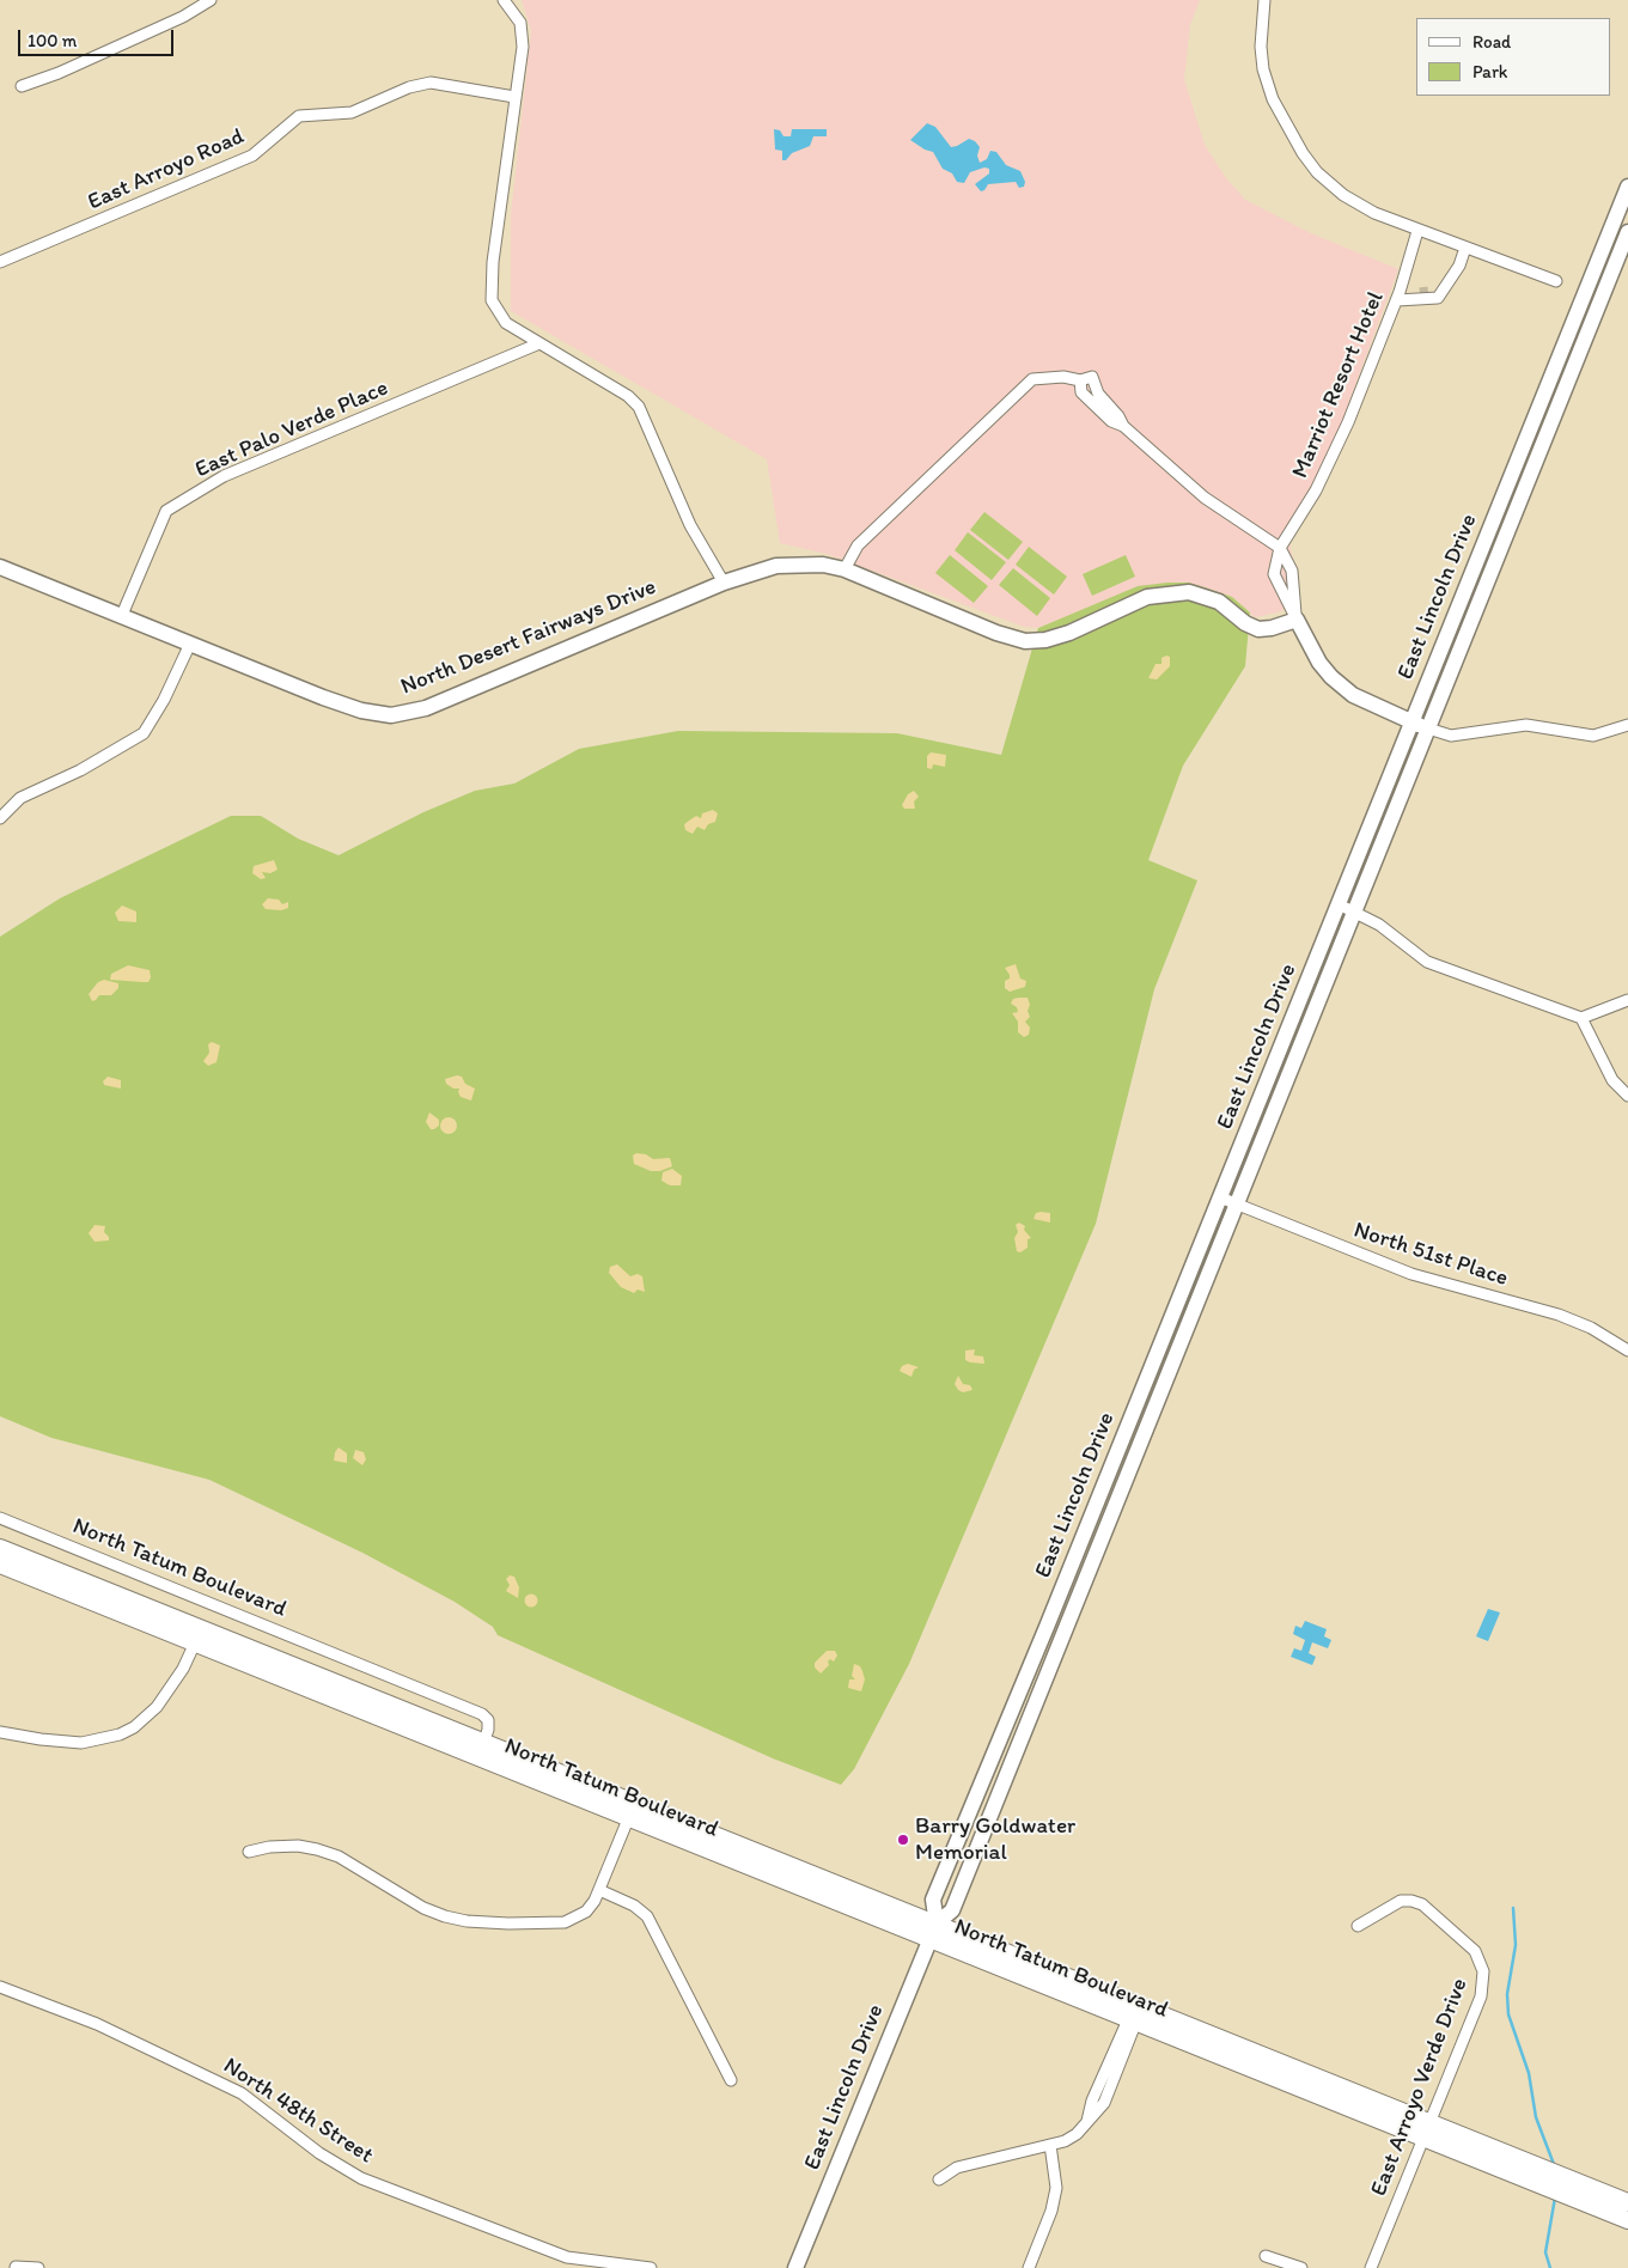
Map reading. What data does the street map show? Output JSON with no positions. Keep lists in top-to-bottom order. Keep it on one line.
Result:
{"streets":{"main road":["East Lincoln Drive","North Desert Fairways Drive","North Tatum Boulevard"],"street":["East Arroyo Road","Marriot Resort Hotel","East Palo Verde Place","North 51st Place","East Arroyo Verde Drive","North 48th Street"]},"crossings":[["East Palo Verde Place","North Desert Fairways Drive"],["East Lincoln Drive","North 51st Place"],["East Lincoln Drive","North Tatum Boulevard"],["North Tatum Boulevard","East Arroyo Verde Drive"]],"places":["Barry Goldwater Memorial"],"legend":["Road","Park"],"scale_bar":"100 m"}
